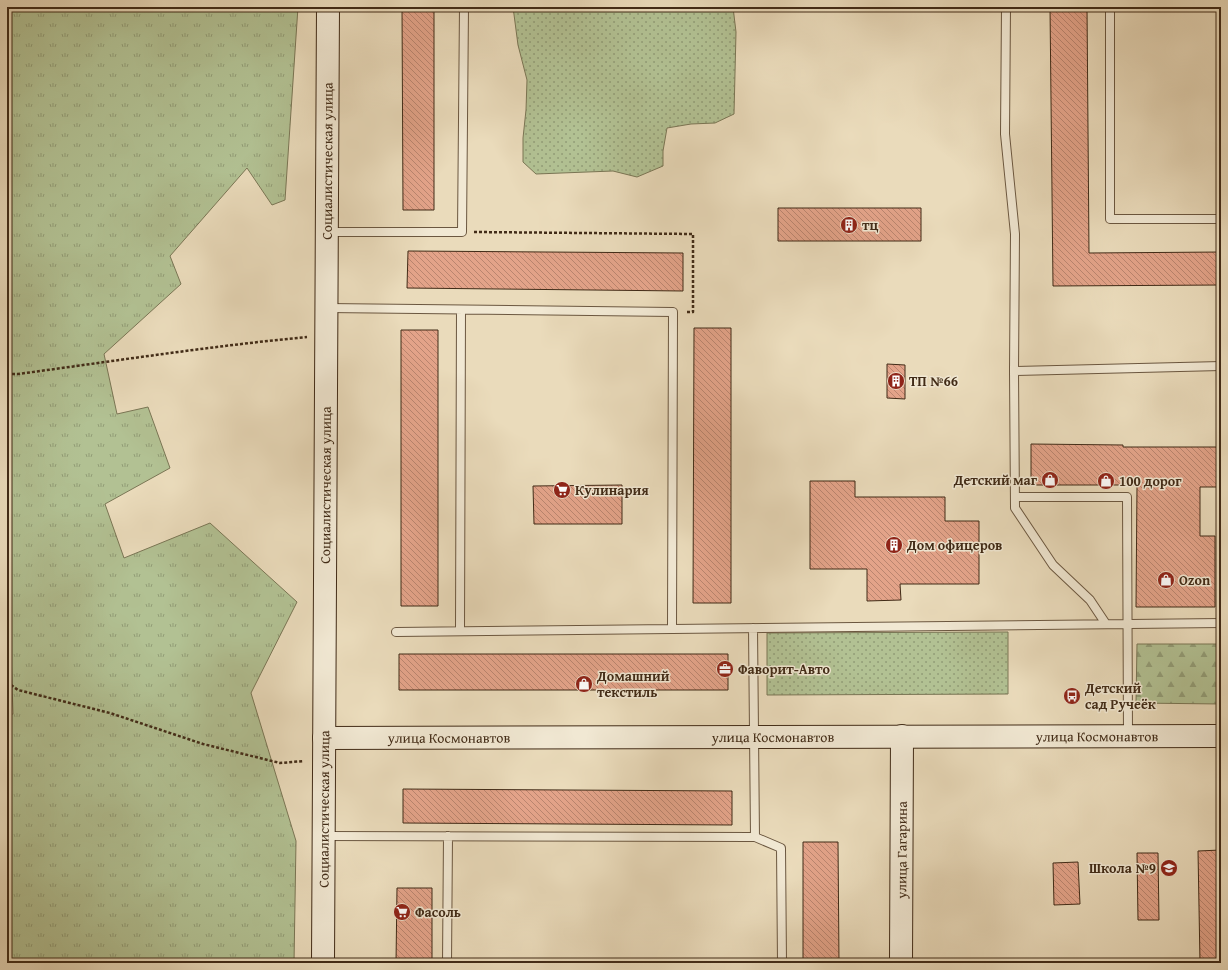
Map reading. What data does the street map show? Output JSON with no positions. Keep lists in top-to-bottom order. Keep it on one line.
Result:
{"streets":{"main road":["Социалистическая улица","улица Космонавтов","улица Гагарина"]},"crossings":[["Социалистическая улица","улица Космонавтов"],["улица Космонавтов","улица Гагарина"]],"places":{"building":["тц","ТП №66","Дом офицеров"],"shop":["Детский маг","100 дорог","Ozon","Домашний текстиль"],"supermarket":["Кулинария","Фасоль"],"office":["Фаворит-Авто"],"bus stop":["Детский сад Ручеёк"],"school or university":["Школа №9"]}}
